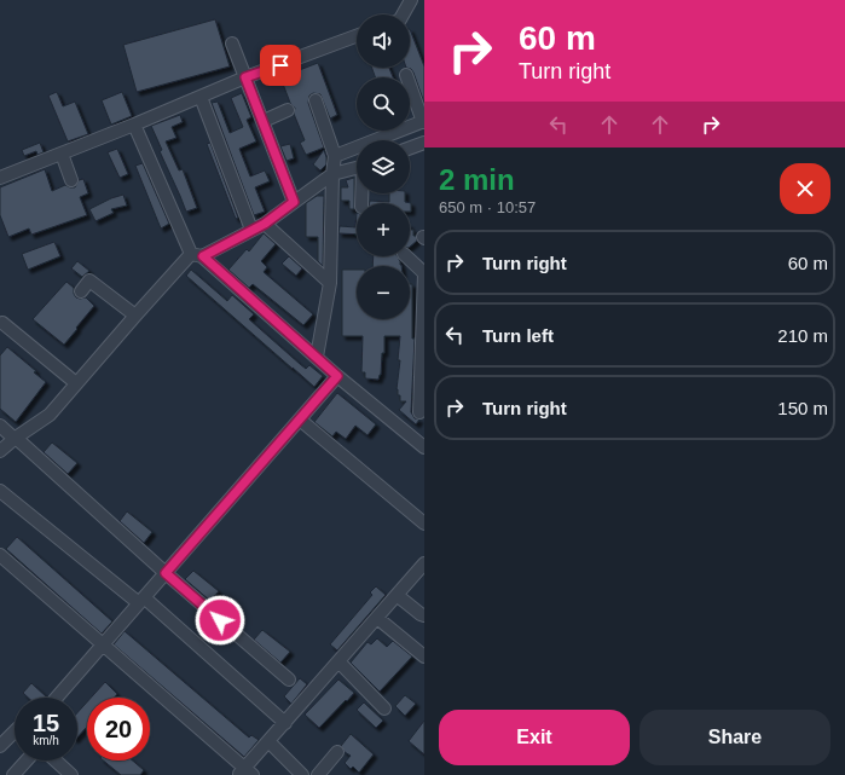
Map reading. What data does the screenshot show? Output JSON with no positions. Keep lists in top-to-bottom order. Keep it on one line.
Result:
{"page":{"turn":["60 m","Turn right"],"map_buttons":["+","−"],"heading":["2 min","650 m · 10:57"],"list":[{"name":"Turn right","value":"60 m"},{"name":"Turn left","value":"210 m"},{"name":"Turn right","value":"150 m"}],"speed":"15 km/h","limit":"20","buttons":["Exit","Share"]}}
